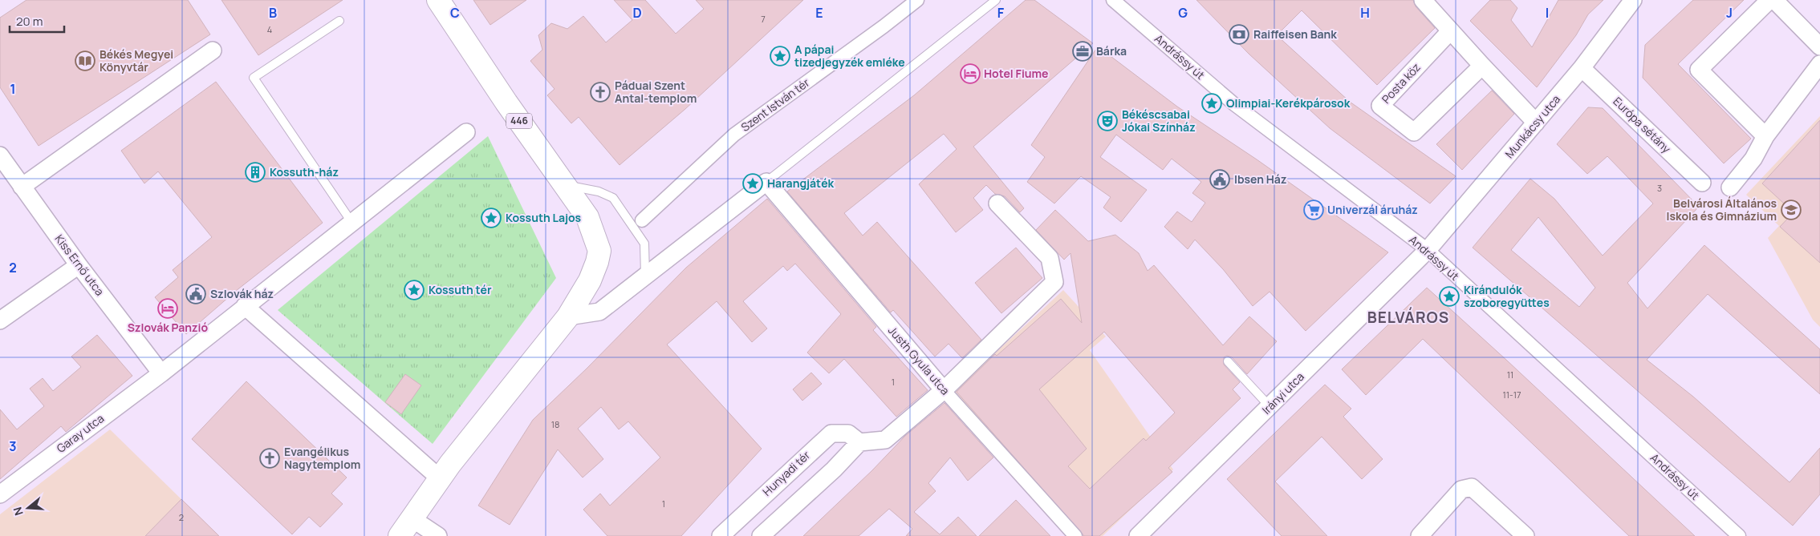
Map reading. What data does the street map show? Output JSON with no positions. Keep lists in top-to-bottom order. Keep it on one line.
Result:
{"streets":{"main road":["446"],"street":["Andrássy út","Posta köz","Szent István tér","Európa sétány","Munkácsy utca","Kiss Ernő utca","Justh Gyula utca","Irányi utca","Garay utca","Hunyadi tér"]},"crossings":[["Andrássy út","Munkácsy utca"],["Andrássy út","Irányi utca"],["Európa sétány","Munkácsy utca"],["Munkácsy utca","Irányi utca"],["Kiss Ernő utca","Garay utca"]],"districts":["BELVÁROS"],"places":{"bank":["Raiffeisen Bank"],"office":["Bárka"],"place":["A pápai tizedjegyzék emléke","Olimpiai-Kerékpárosok","Harangjáték","Kossuth Lajos","Kossuth tér","Kirándulók szoboregyüttes"],"library":["Békés Megyei Könyvtár"],"hotel":["Hotel Fiume","Szlovák Panzió"],"church":["Páduai Szent Antal-templom","Evangélikus Nagytemplom"],"theatre":["Békéscsabai Jókai Színház"],"building":["Kossuth-ház"],"public building":["Ibsen Ház","Szlovák ház"],"supermarket":["Univerzál áruház"],"school or university":["Belvárosi Általános Iskola és Gimnázium"]},"house_numbers":["7","4","3","11","1","11-17","18","1","2"],"scale_bar":"20 m","north":"left","grid":{"columns":["B","C","D","E","F","G","H","I","J"],"rows":["1","2","3"]}}
